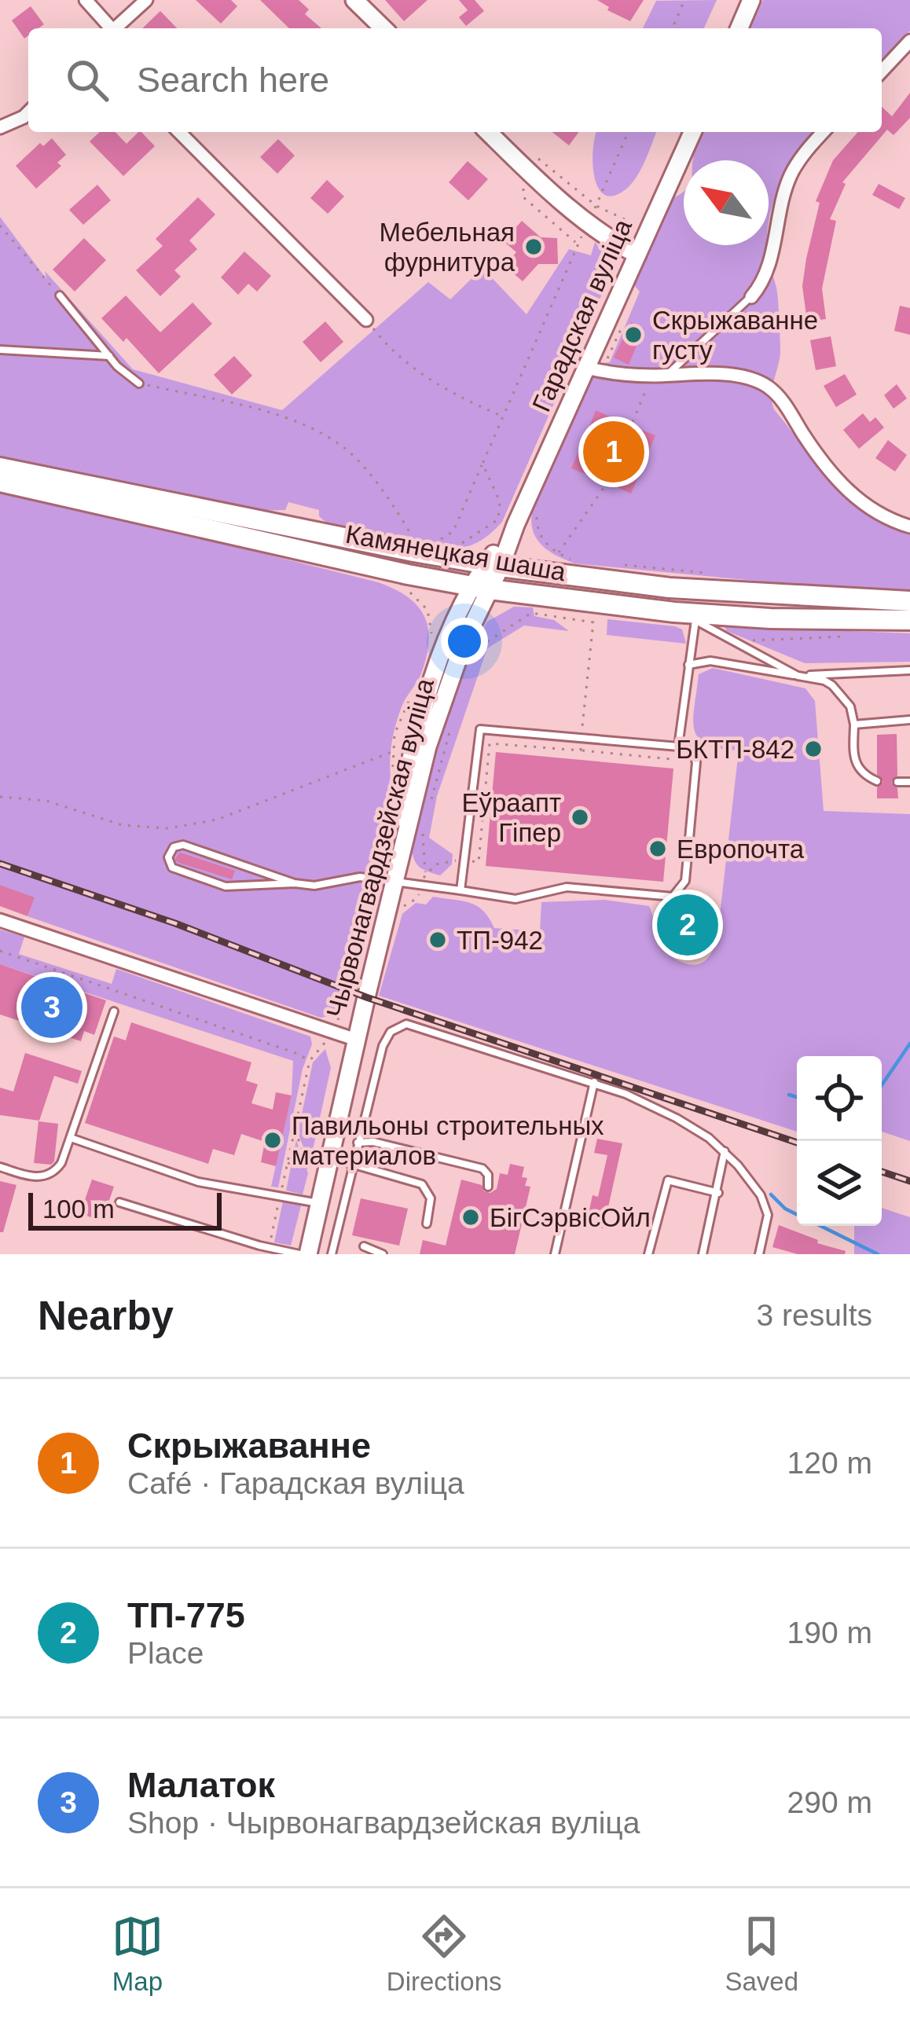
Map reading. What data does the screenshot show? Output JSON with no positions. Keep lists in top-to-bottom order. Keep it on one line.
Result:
{"streets":{"main road":["Гарадская вуліца","Камянецкая шаша","Чырвонагвардзейская вуліца"]},"crossings":[["Гарадская вуліца","Камянецкая шаша"],["Гарадская вуліца","Чырвонагвардзейская вуліца"],["Камянецкая шаша","Чырвонагвардзейская вуліца"]],"places":["Мебельная фурнитура","Скрыжаванне густу","БКТП-842","Еўраапт Гіпер","Европочта","ТП-942","Павильоны строительных материалов","БігСэрвісОйл"],"scale_bar":"100 m","north":"top left","page":{"search":"Search here","pins":["1","2","3"],"scale":"100 m","heading":["Nearby","3 results"],"list":[{"mark":"1","name":"Скрыжаванне","note":"Café · Гарадская вуліца","value":"120 m"},{"mark":"2","name":"ТП-775","note":"Place","value":"190 m"},{"mark":"3","name":"Малаток","note":"Shop · Чырвонагвардзейская вуліца","value":"290 m"}],"nav":["Map","Directions","Saved"]}}
